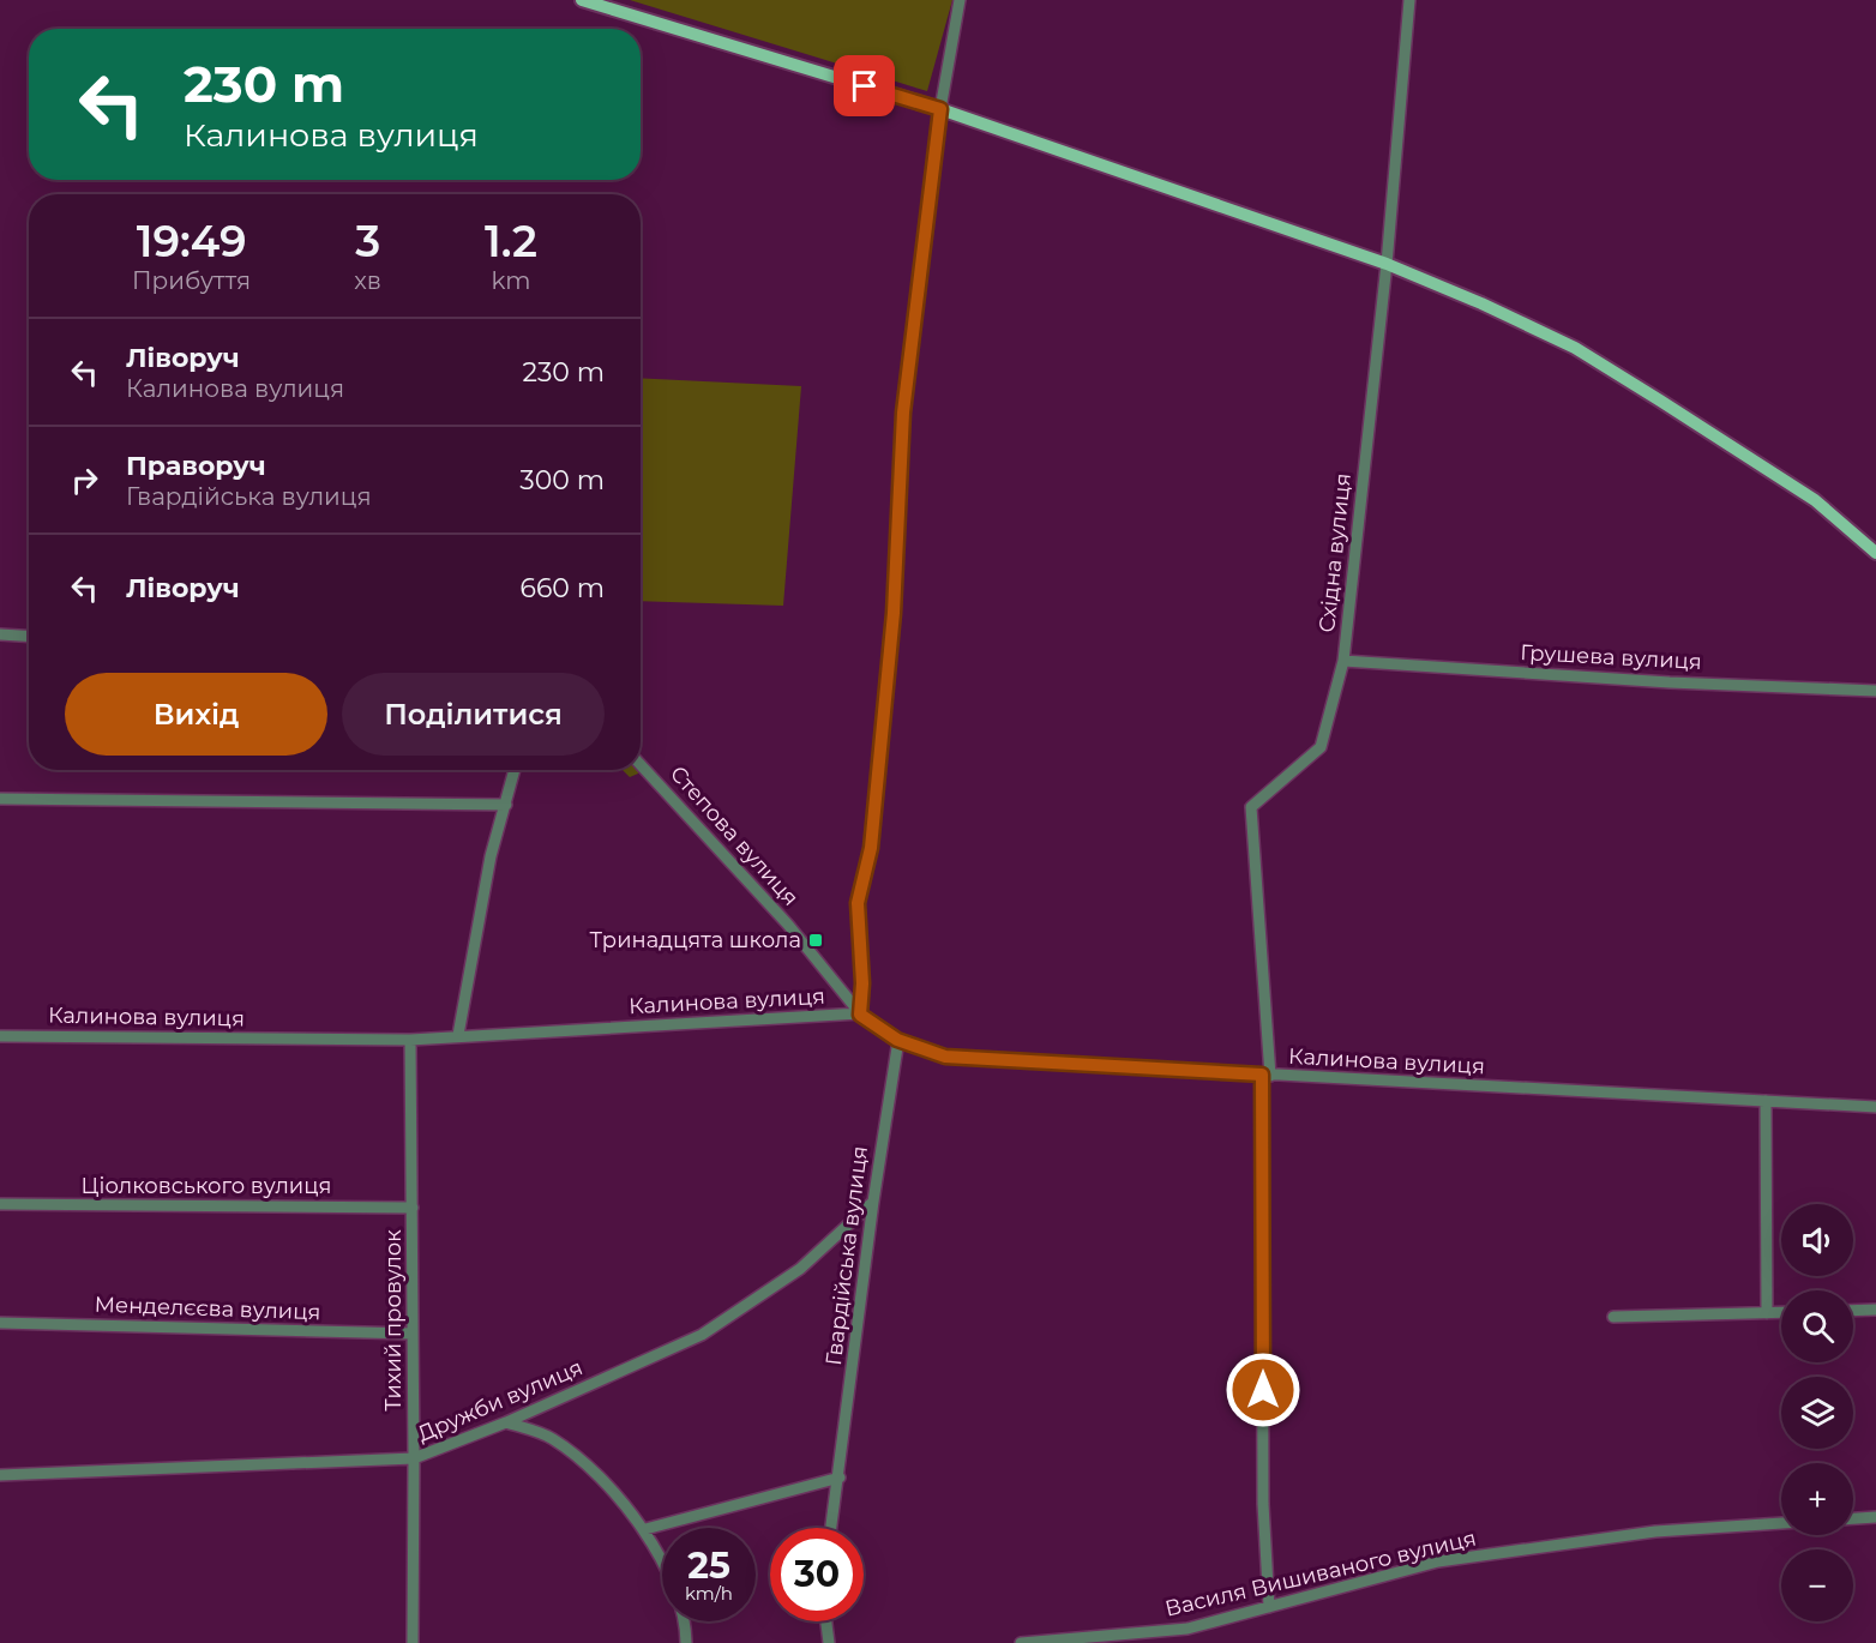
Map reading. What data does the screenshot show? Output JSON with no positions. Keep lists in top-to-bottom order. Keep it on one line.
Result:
{"streets":{"street":["Східна вулиця","Грушева вулиця","Степова вулиця","Калинова вулиця","Ціолковського вулиця","Гвардійська вулиця","Менделєєва вулиця","Тихий провулок","Дружби вулиця","Василя Вишиваного вулиця"]},"crossings":[["Східна вулиця","Грушева вулиця"],["Східна вулиця","Калинова вулиця"],["Східна вулиця","Василя Вишиваного вулиця"],["Степова вулиця","Калинова вулиця"],["Калинова вулиця","Гвардійська вулиця"],["Калинова вулиця","Тихий провулок"],["Ціолковського вулиця","Тихий провулок"],["Гвардійська вулиця","Дружби вулиця"],["Менделєєва вулиця","Тихий провулок"],["Тихий провулок","Дружби вулиця"]],"places":{"transit":["Тринадцята школа"]},"page":{"turn":["230 m","Калинова вулиця"],"eta":["19:49","Прибуття","3","хв","1.2","km"],"list":[{"name":"Ліворуч","note":"Калинова вулиця","value":"230 m"},{"name":"Праворуч","note":"Гвардійська вулиця","value":"300 m"},{"name":"Ліворуч","value":"660 m"}],"buttons":["Вихід","Поділитися"],"map_buttons":["+","−"],"speed":"25 km/h","limit":"30"}}
